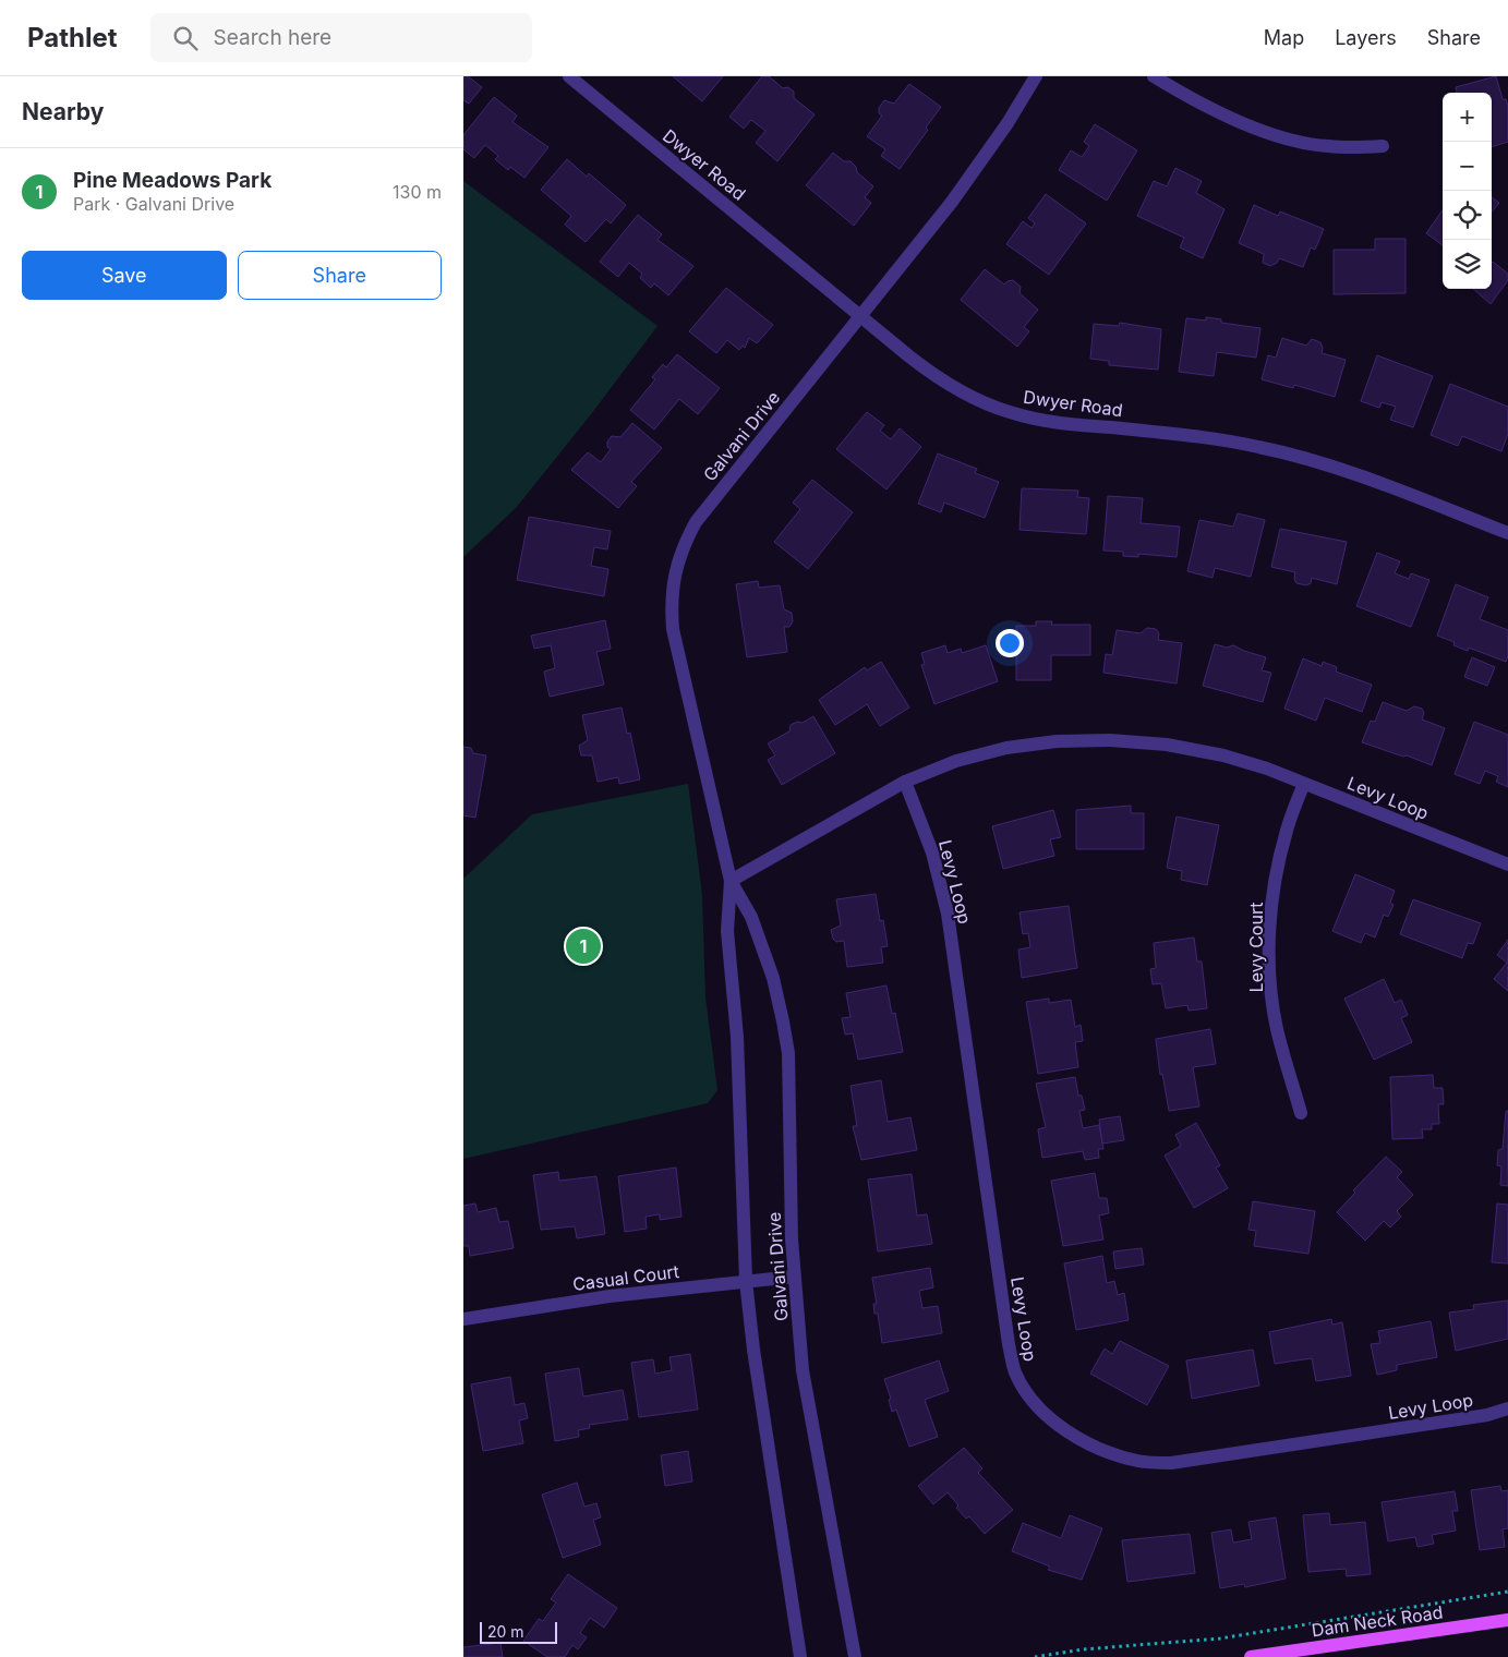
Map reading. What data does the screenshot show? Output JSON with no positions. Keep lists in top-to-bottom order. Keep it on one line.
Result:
{"streets":{"main road":["Dam Neck Road"],"street":["Dwyer Road","Galvani Drive","Levy Loop","Levy Court","Casual Court"]},"crossings":[["Dwyer Road","Galvani Drive"],["Galvani Drive","Levy Loop"],["Galvani Drive","Casual Court"],["Levy Loop","Levy Court"]],"scale_bar":"20 m","page":{"header":"Pathlet","search":"Search here","nav":["Map","Layers","Share"],"heading":"Nearby","map_buttons":["+","−"],"list":[{"mark":"1","name":"Pine Meadows Park","note":"Park · Galvani Drive","value":"130 m"}],"buttons":["Save","Share"],"pins":"1","scale":"20 m"}}
